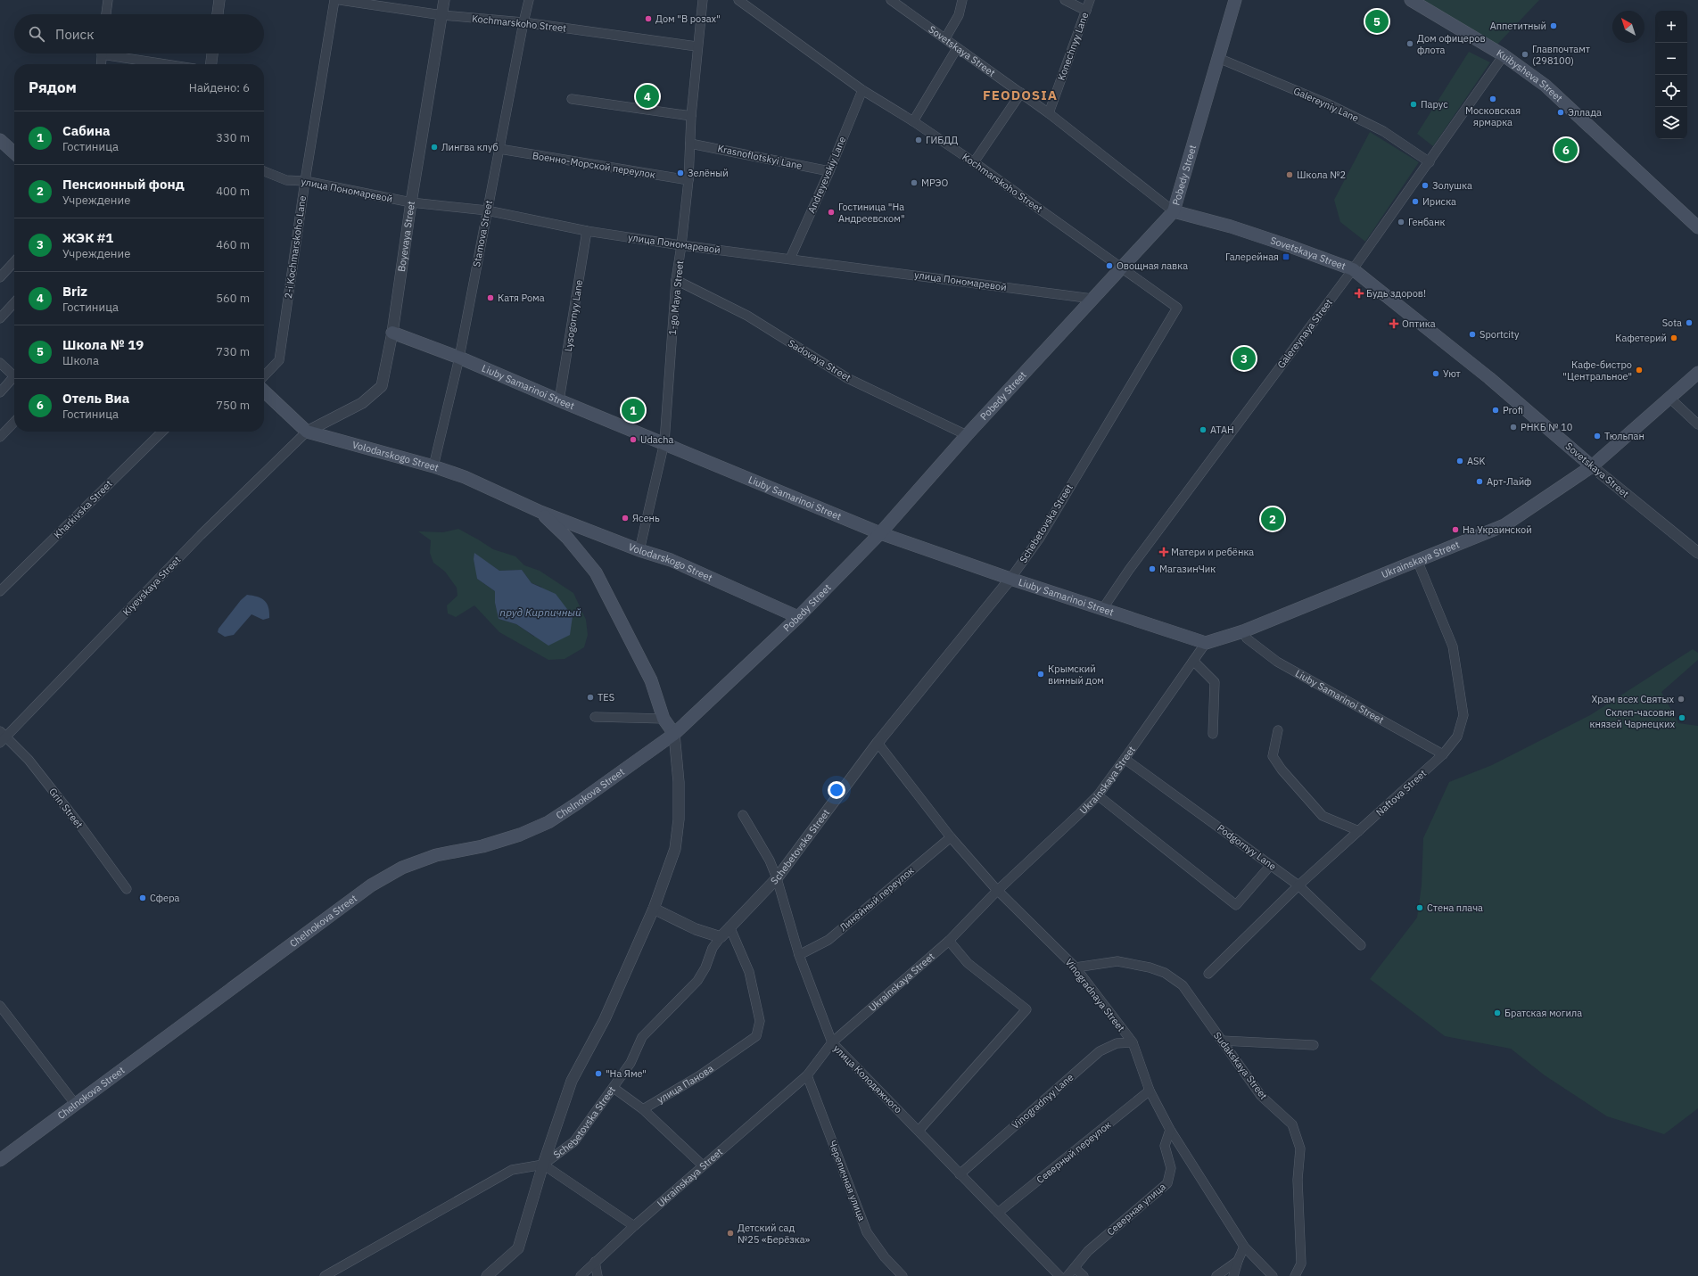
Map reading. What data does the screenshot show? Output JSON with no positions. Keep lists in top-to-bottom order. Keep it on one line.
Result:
{"streets":{"main road":["Sovetskaya Street","Kuibysheva Street","Pobedy Street","Liuby Samarinoi Street","Volodarskogo Street","Ukrainskaya Street","Chelnokova Street"],"street":["Kochmarskoho Street","Konechnyy Lane","Galereyniy Lane","Krasnoflotskyi Lane","Военно-Морской переулок","Andreyevskiy Lane","улица Пономаревой","Stamova Street","Boyevaya Street","2-i Kochmarskoho Lane","1-go Maya Street","Lysogornyy Lane","Galereynaya Street","Sadovaya Street","Kharkivska Street","Schebetovska Street","Kiyevskaya Street","Naftova Street","Grin Street","Podgornyy Lane","Линейный переулок","Vinogradnaya Street","Sudakskaya Street","улица Колодяжного","улица Панова","Vinogradnyy Lane","Северный переулок","Черепичная улица","Северная улица"]},"crossings":[["Kochmarskoho Street","Andreyevskiy Lane"],["Kochmarskoho Street","Pobedy Street"],["Kochmarskoho Street","Stamova Street"],["Kochmarskoho Street","Boyevaya Street"],["Kochmarskoho Street","1-go Maya Street"],["Kochmarskoho Street","Schebetovska Street"],["Konechnyy Lane","Sovetskaya Street"],["Sovetskaya Street","Pobedy Street"],["Sovetskaya Street","Galereynaya Street"],["Sovetskaya Street","Ukrainskaya Street"],["Kuibysheva Street","Galereynaya Street"],["Galereyniy Lane","Pobedy Street"],["Galereyniy Lane","Galereynaya Street"],["Krasnoflotskyi Lane","Andreyevskiy Lane"],["Krasnoflotskyi Lane","1-go Maya Street"],["Военно-Морской переулок","Stamova Street"],["Военно-Морской переулок","1-go Maya Street"],["Andreyevskiy Lane","улица Пономаревой"],["Pobedy Street","улица Пономаревой"],["Pobedy Street","Sadovaya Street"],["Pobedy Street","Liuby Samarinoi Street"],["Pobedy Street","Volodarskogo Street"],["Pobedy Street","Chelnokova Street"],["улица Пономаревой","Stamova Street"],["улица Пономаревой","Boyevaya Street"],["улица Пономаревой","2-i Kochmarskoho Lane"],["улица Пономаревой","1-go Maya Street"],["улица Пономаревой","Lysogornyy Lane"],["Stamova Street","Liuby Samarinoi Street"],["Stamova Street","Volodarskogo Street"],["Boyevaya Street","Liuby Samarinoi Street"],["Boyevaya Street","Volodarskogo Street"],["Boyevaya Street","Kiyevskaya Street"],["1-go Maya Street","Sadovaya Street"],["1-go Maya Street","Liuby Samarinoi Street"],["1-go Maya Street","Volodarskogo Street"],["Lysogornyy Lane","Liuby Samarinoi Street"],["Galereynaya Street","Liuby Samarinoi Street"],["Liuby Samarinoi Street","Schebetovska Street"],["Liuby Samarinoi Street","Ukrainskaya Street"],["Liuby Samarinoi Street","Naftova Street"],["Volodarskogo Street","Kiyevskaya Street"],["Volodarskogo Street","Chelnokova Street"],["Schebetovska Street","Vinogradnaya Street"],["Schebetovska Street","улица Колодяжного"],["Schebetovska Street","улица Панова"],["Ukrainskaya Street","Naftova Street"],["Ukrainskaya Street","Podgornyy Lane"],["Ukrainskaya Street","Vinogradnaya Street"],["Ukrainskaya Street","улица Колодяжного"],["Ukrainskaya Street","Черепичная улица"],["Kiyevskaya Street","Grin Street"],["Naftova Street","Podgornyy Lane"],["Линейный переулок","Vinogradnaya Street"],["Линейный переулок","улица Колодяжного"],["Vinogradnaya Street","Sudakskaya Street"],["Vinogradnaya Street","Vinogradnyy Lane"],["Vinogradnaya Street","Северный переулок"],["Vinogradnaya Street","Северная улица"],["улица Колодяжного","Vinogradnyy Lane"],["улица Колодяжного","Северный переулок"]],"districts":["FEODOSIA"],"water":["пруд Кирпичный"],"places":{"other":["Дом \"В розах\"","Аппетитный","Дом офицеров флота","Главпочтамт (298100)","Московская ярмарка","Парус","Эллада","ГИБДД","Лингва клуб","Зелёный","Школа №2","МРЭО","Золушка","Ириска","Гостиница \"На Андреевском\"","Генбанк","Овощная лавка","Катя Рома","Sota","Sportcity","Кафетерий","Кафе‐бистро \"Центральное\"","Уют","Profi","РНКБ № 10","АТАН","Тюльпан","Udacha","ASK","Арт-Лайф","Ясень","На Украинской","МагазинЧик","Крымский винный дом","TES","Храм всех Святых","Склеп-часовня князей Чарнецких","Сфера","Стена плача","Братская могила","\"На Яме\"","Детский сад №25 «Берёзка»"],"transit":["Галерейная"],"health":["Будь здоров!","Оптика","Матери и ребёнка"]},"north":"top left","page":{"pins":["5","4","6","3","1","2"],"map_buttons":["+","−"],"search":"Поиск","heading":["Рядом","Найдено: 6"],"list":[{"mark":"1","name":"Сабина","note":"Гостиница","value":"330 m"},{"mark":"2","name":"Пенсионный фонд","note":"Учреждение","value":"400 m"},{"mark":"3","name":"ЖЭК #1","note":"Учреждение","value":"460 m"},{"mark":"4","name":"Briz","note":"Гостиница","value":"560 m"},{"mark":"5","name":"Школа № 19","note":"Школа","value":"730 m"},{"mark":"6","name":"Отель Виа","note":"Гостиница","value":"750 m"}]}}
